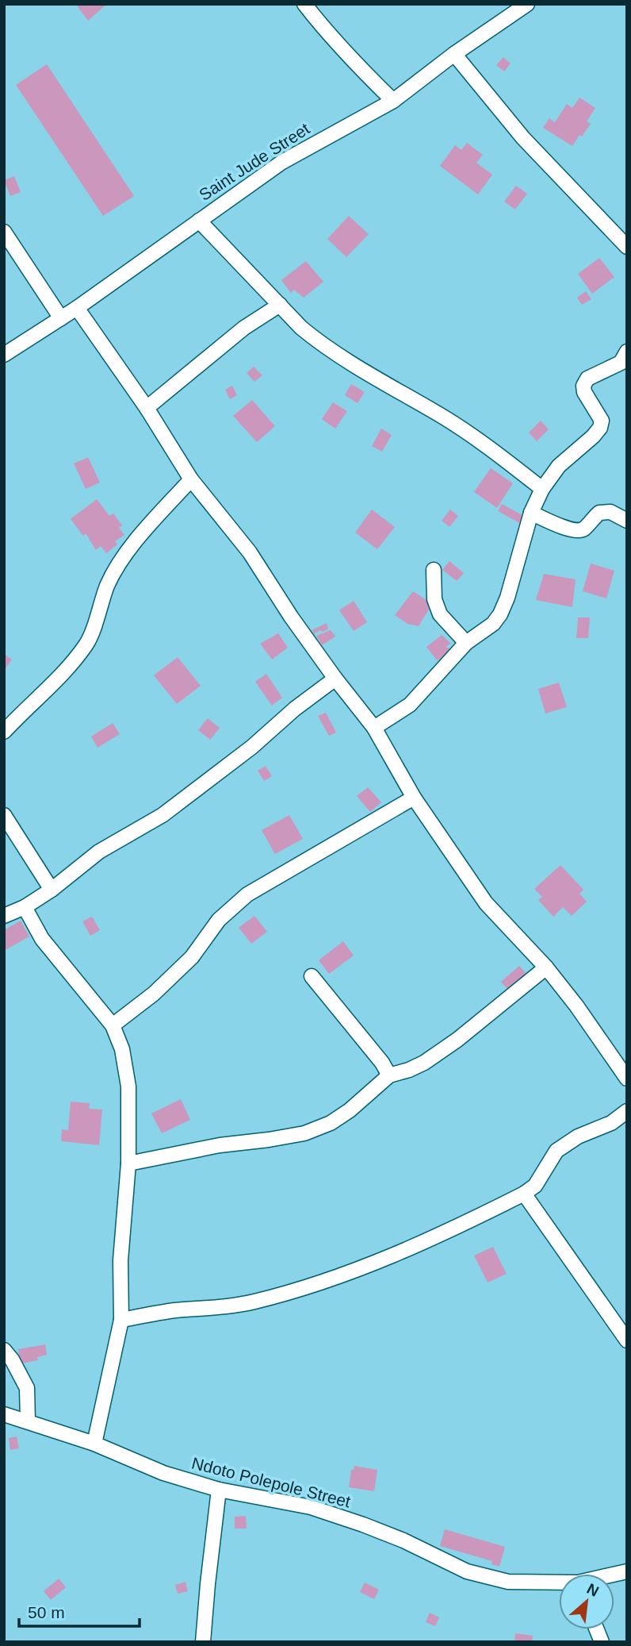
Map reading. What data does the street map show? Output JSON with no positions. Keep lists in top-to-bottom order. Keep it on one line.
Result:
{"streets":{"street":["Saint Jude Street","Ndoto Polepole Street"]},"scale_bar":"50 m","north":"top right"}
